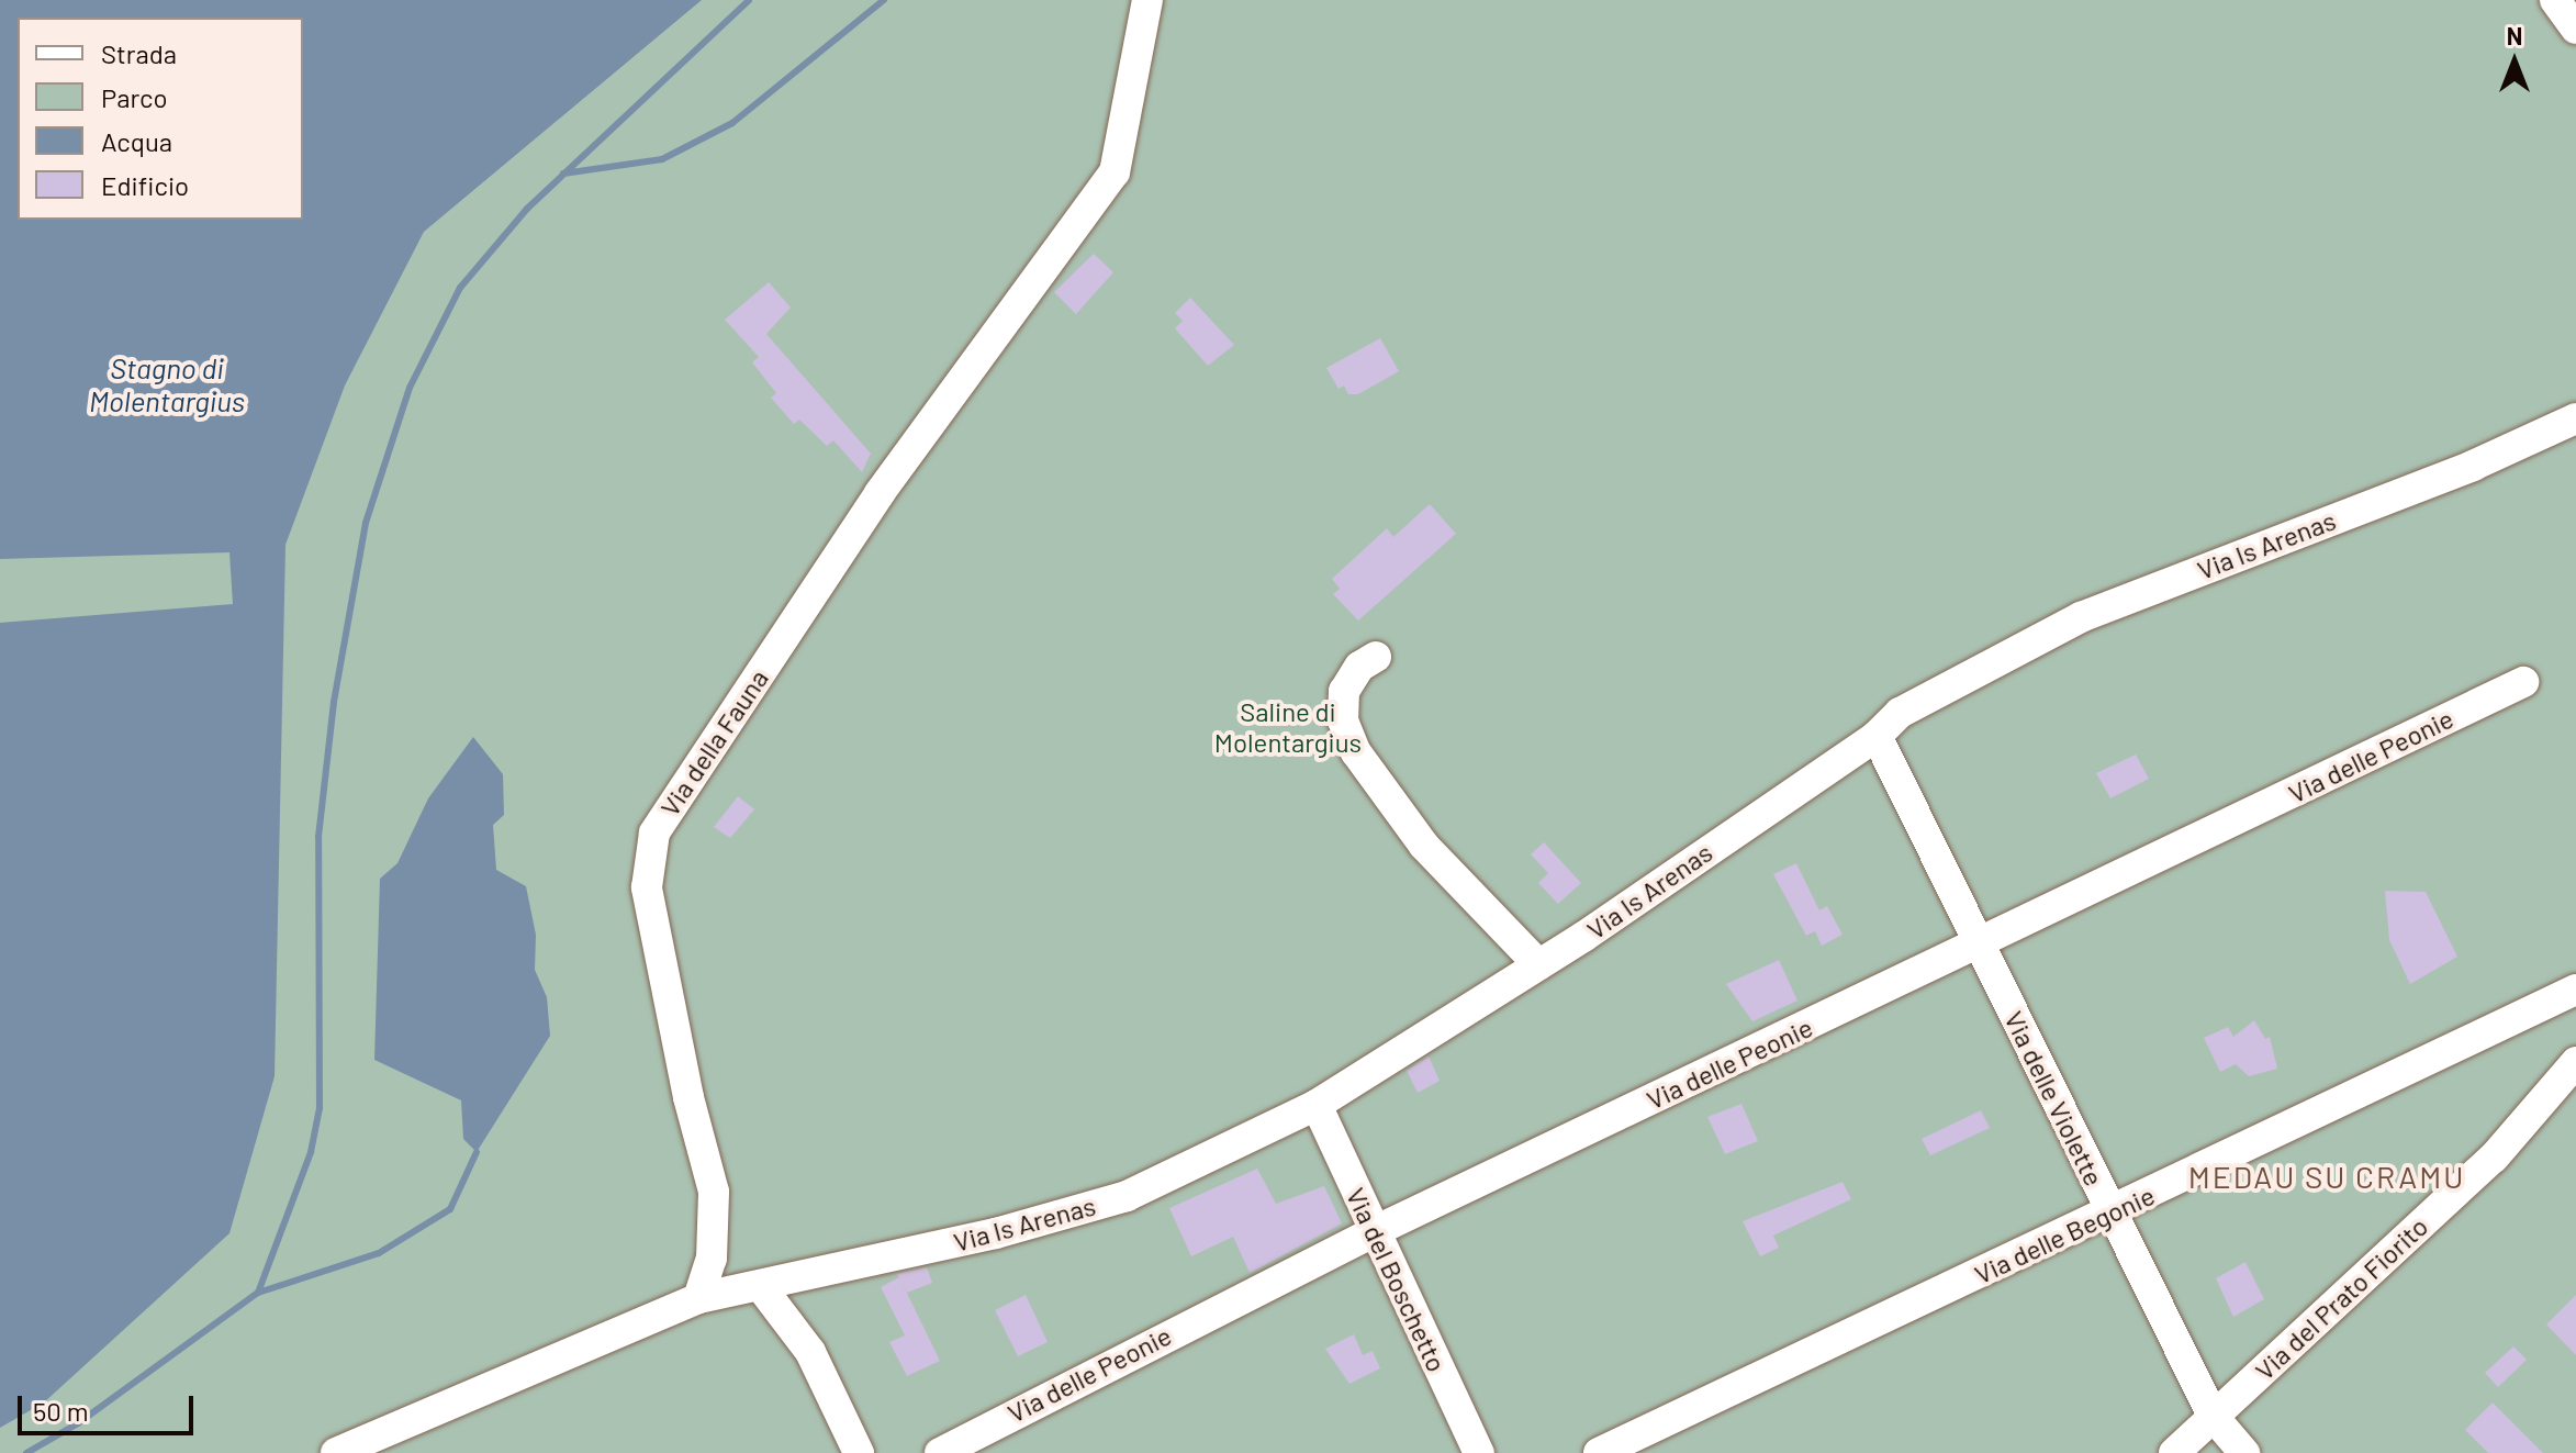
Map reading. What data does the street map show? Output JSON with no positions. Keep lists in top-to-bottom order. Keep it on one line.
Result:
{"streets":{"street":["Via Is Arenas","Via della Fauna","Via delle Peonie","Via delle Violette","Via delle Begonie","Via del Boschetto","Via del Prato Fiorito"]},"crossings":[["Via Is Arenas","Via della Fauna"],["Via Is Arenas","Via delle Violette"],["Via Is Arenas","Via del Boschetto"],["Via delle Peonie","Via delle Violette"],["Via delle Peonie","Via del Boschetto"],["Via delle Violette","Via delle Begonie"],["Via delle Violette","Via del Prato Fiorito"]],"districts":["MEDAU SU CRAMU"],"water":["Stagno di Molentargius"],"parks":["Saline di Molentargius"],"legend":["Strada","Parco","Acqua","Edificio"],"scale_bar":"50 m","north":"top"}
